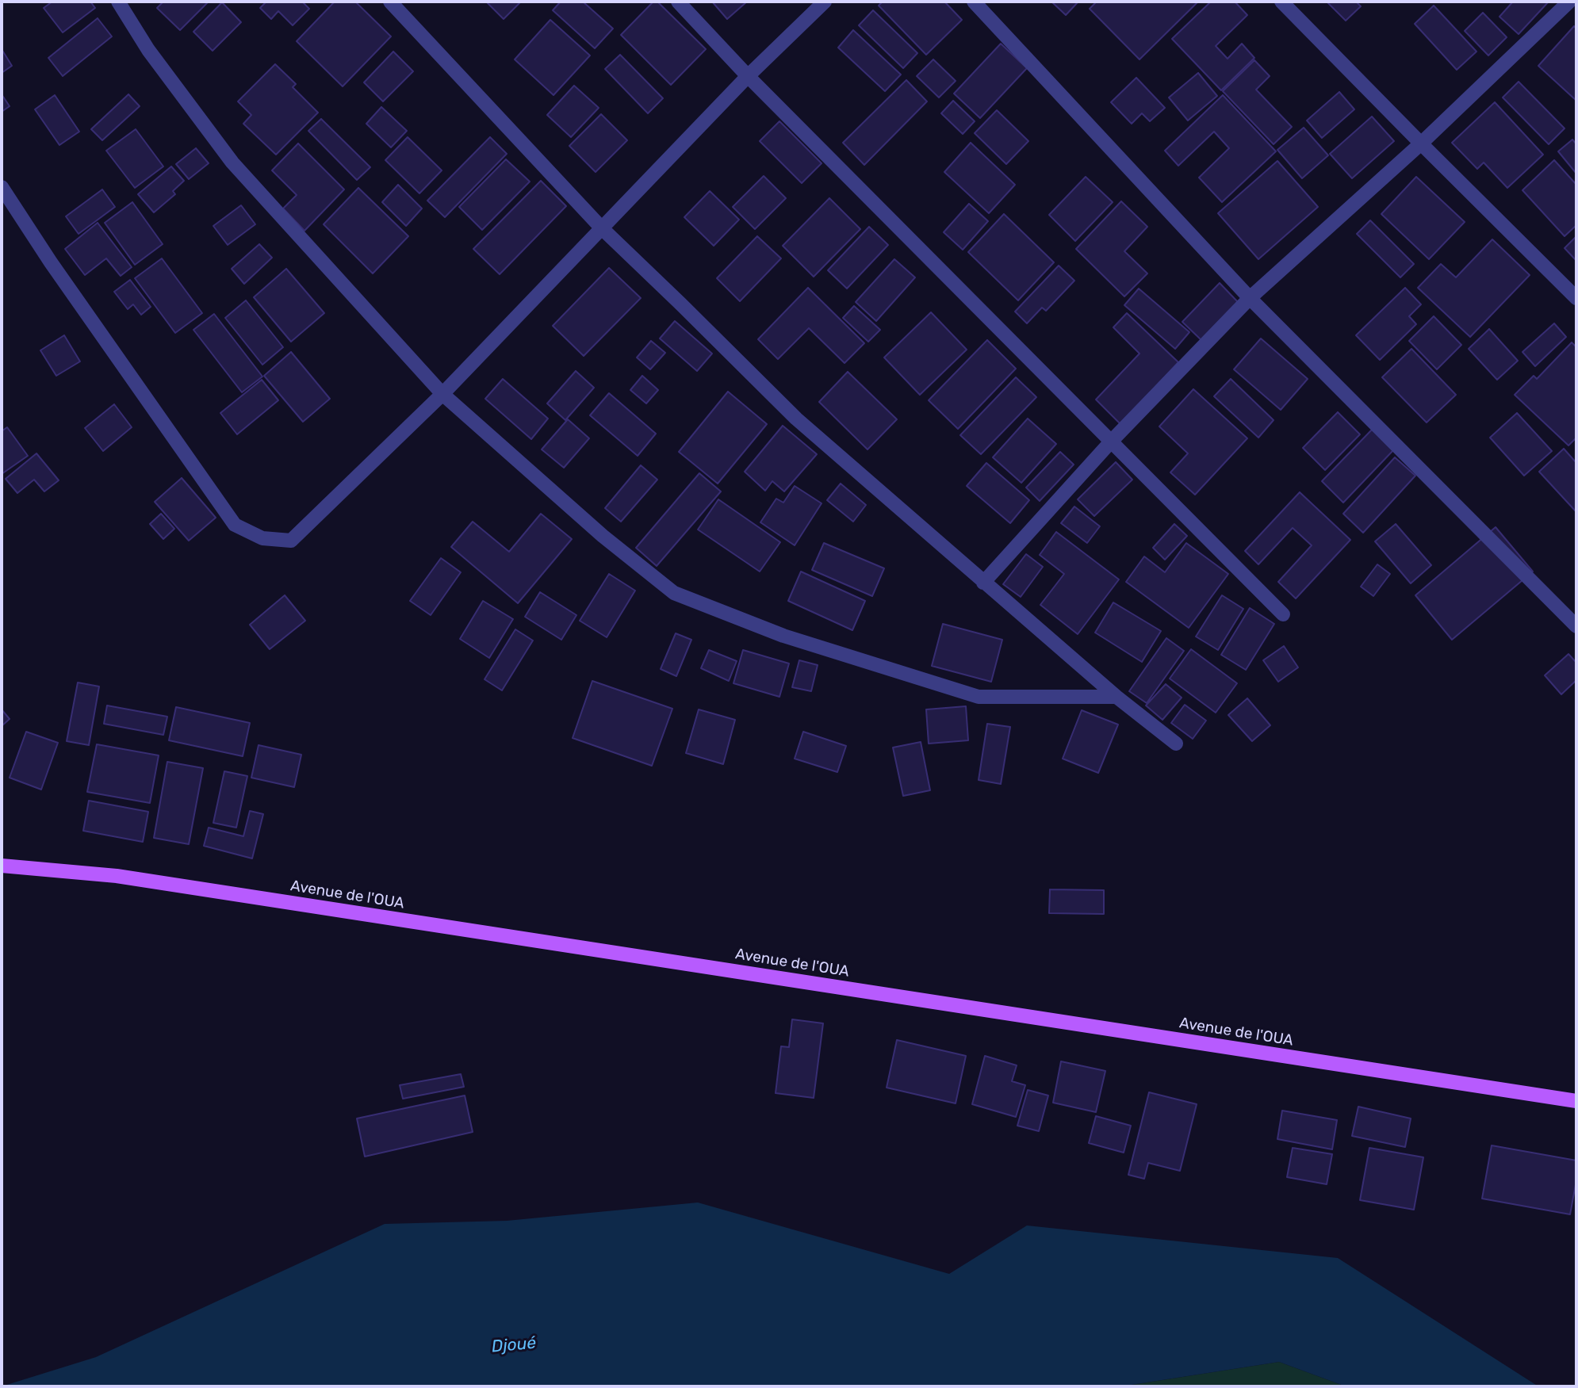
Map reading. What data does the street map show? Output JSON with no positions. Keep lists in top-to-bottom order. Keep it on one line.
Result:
{"streets":{"main road":["Avenue de l'OUA"]},"water":["Djoué"]}
